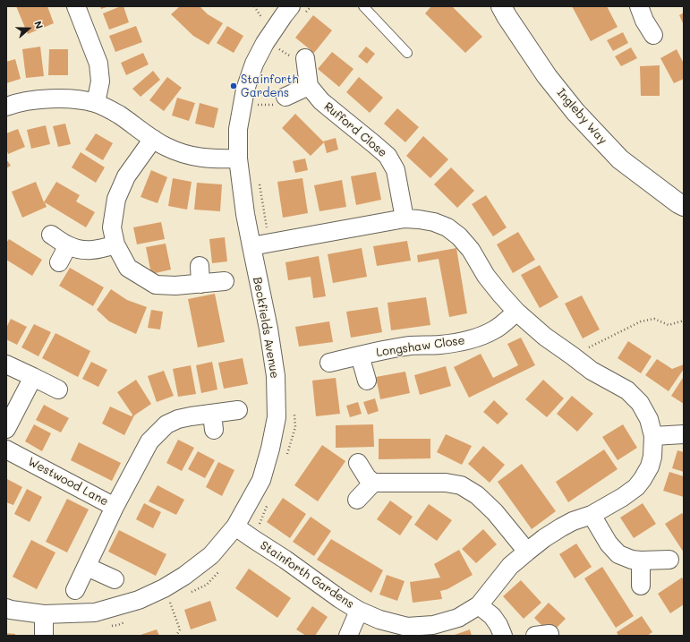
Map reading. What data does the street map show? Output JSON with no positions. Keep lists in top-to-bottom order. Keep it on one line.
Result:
{"streets":{"street":["Ingleby Way","Rufford Close","Beckfields Avenue","Longshaw Close","Westwood Lane","Stainforth Gardens"]},"crossings":[["Rufford Close","Stainforth Gardens"],["Beckfields Avenue","Stainforth Gardens"],["Longshaw Close","Stainforth Gardens"]],"places":["Stainforth Gardens"],"north":"right"}
